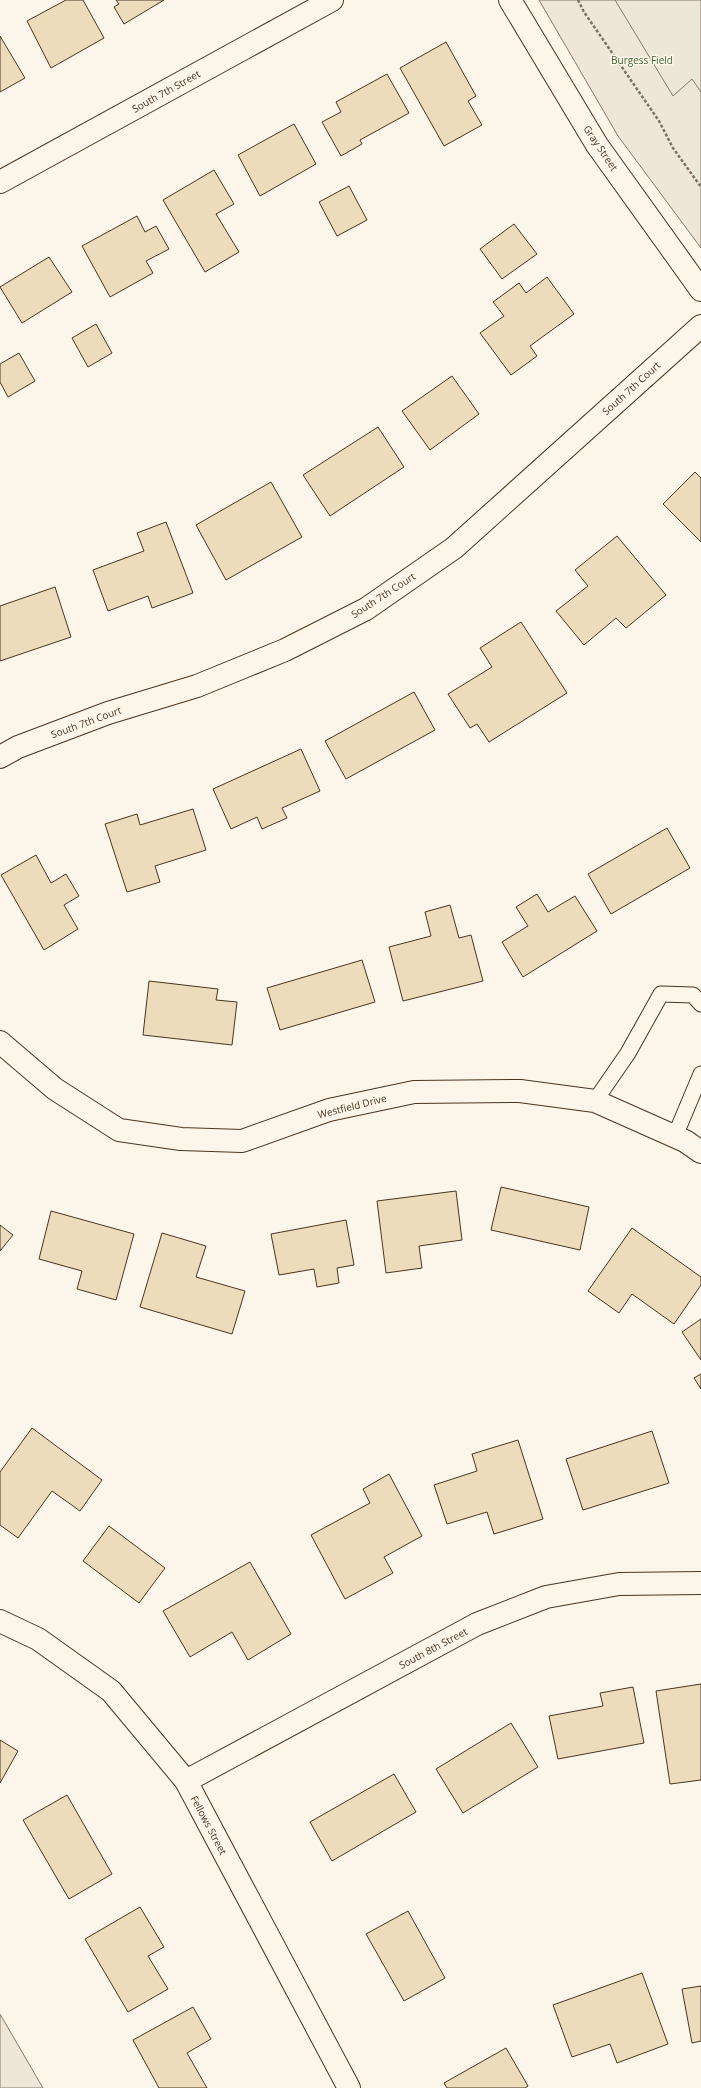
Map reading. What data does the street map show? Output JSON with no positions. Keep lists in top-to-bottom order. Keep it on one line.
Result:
{"streets":{"street":["South 7th Street","Gray Street","South 7th Court","Westfield Drive","South 8th Street","Fellows Street"]},"crossings":[["South 8th Street","Fellows Street"]],"parks":["Burgess Field"]}
